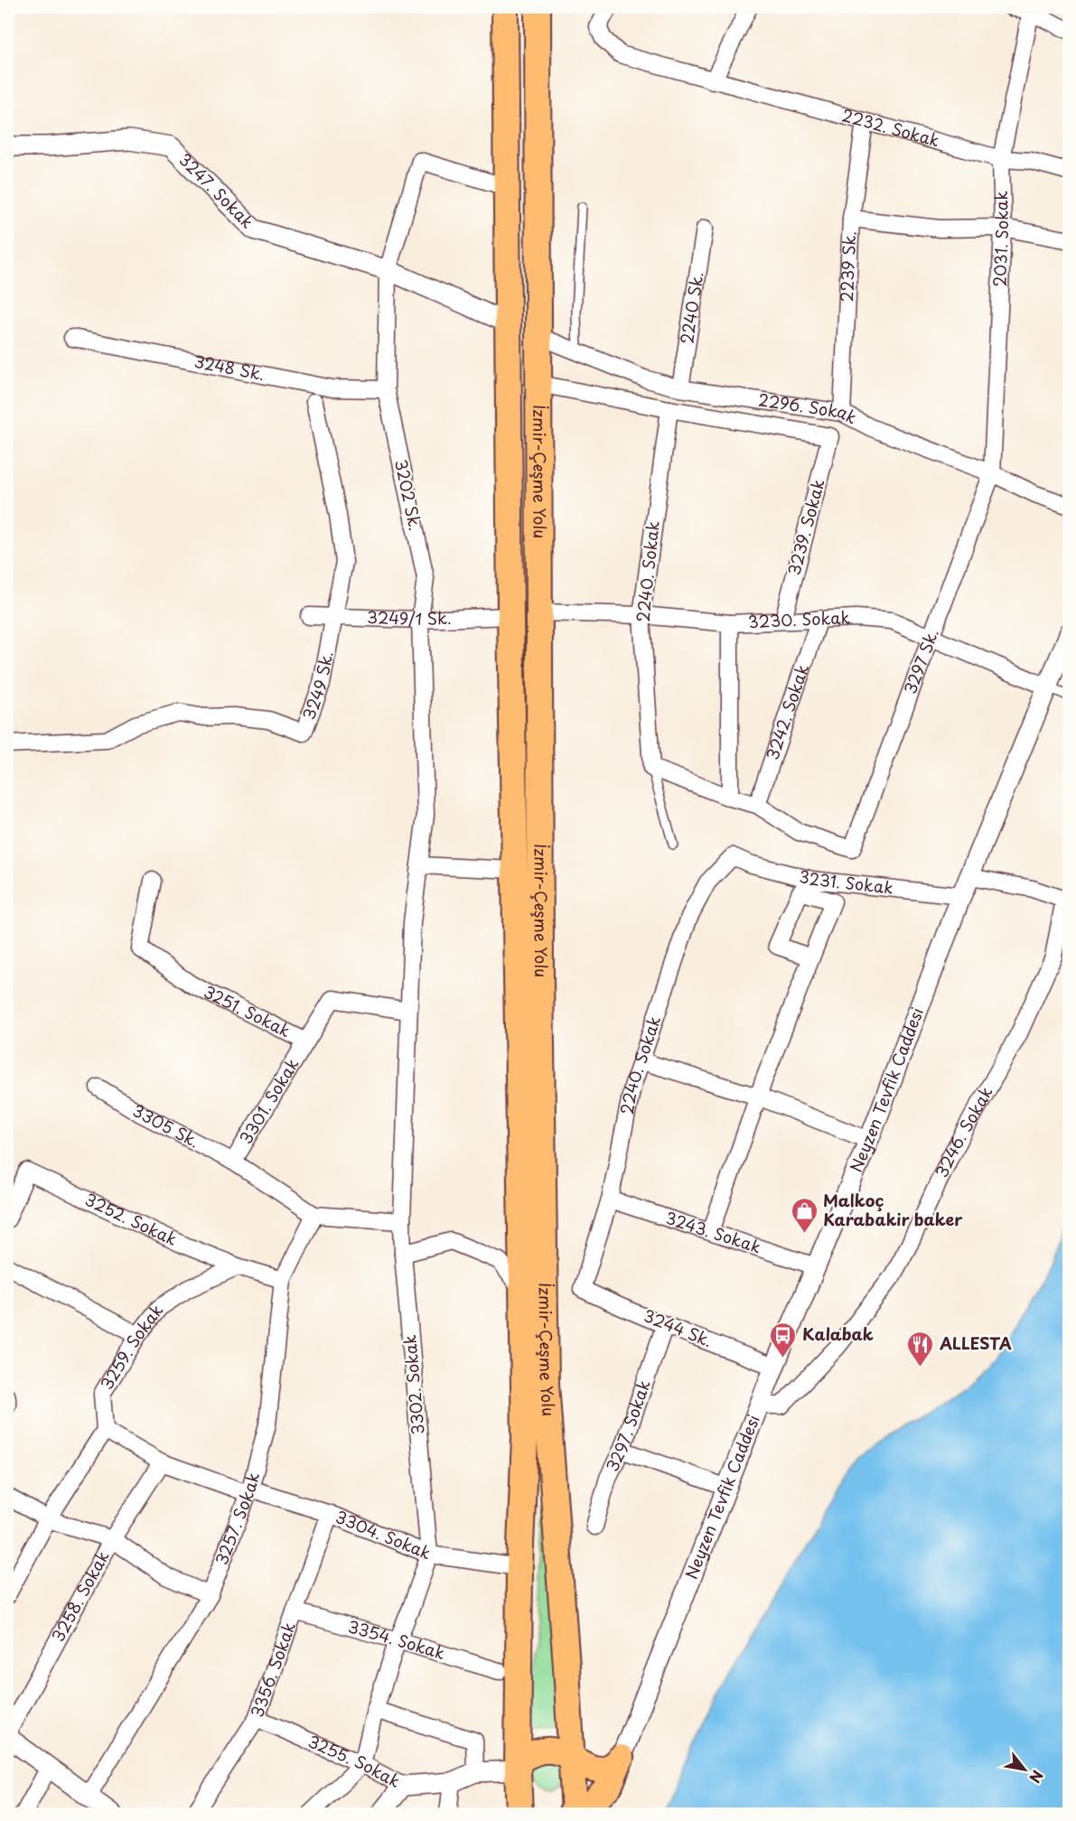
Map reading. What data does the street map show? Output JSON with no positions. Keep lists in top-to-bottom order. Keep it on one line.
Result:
{"streets":{"highway":["İzmir-Çeşme Yolu"],"street":["2232. Sokak","3247. Sokak","2031. Sokak","2239 Sk.","2240 Sk.","3248 Sk.","2296. Sokak","3202 Sk.","3239. Sokak","2240. Sokak","3249/1 Sk.","3230. Sokak","3297 Sk.","3249 Sk.","3242. Sokak","3231. Sokak","3251. Sokak","Neyzen Tevfik Caddesi","3301. Sokak","3305 Sk.","3246. Sokak","3252. Sokak","3243. Sokak","3244 Sk.","3259. Sokak","3302. Sokak","3297. Sokak","3257. Sokak","3304. Sokak","3258. Sokak","3354. Sokak","3356. Sokak","3255. Sokak"]},"crossings":[["2232. Sokak","2031. Sokak"],["2232. Sokak","2239 Sk."],["3247. Sokak","İzmir-Çeşme Yolu"],["3247. Sokak","3202 Sk."],["2031. Sokak","2296. Sokak"],["2031. Sokak","3297 Sk."],["2239 Sk.","2296. Sokak"],["2240 Sk.","2296. Sokak"],["3248 Sk.","3202 Sk."],["2296. Sokak","İzmir-Çeşme Yolu"],["2296. Sokak","3297 Sk."],["İzmir-Çeşme Yolu","3202 Sk."],["İzmir-Çeşme Yolu","3249/1 Sk."],["İzmir-Çeşme Yolu","3230. Sokak"],["İzmir-Çeşme Yolu","3304. Sokak"],["İzmir-Çeşme Yolu","3255. Sokak"],["3202 Sk.","3249/1 Sk."],["3202 Sk.","3302. Sokak"],["3239. Sokak","2240. Sokak"],["3239. Sokak","3230. Sokak"],["2240. Sokak","3230. Sokak"],["2240. Sokak","3231. Sokak"],["2240. Sokak","3243. Sokak"],["2240. Sokak","3244 Sk."],["3249/1 Sk.","3249 Sk."],["3230. Sokak","3297 Sk."],["3230. Sokak","3242. Sokak"],["3230. Sokak","Neyzen Tevfik Caddesi"],["3297 Sk.","3242. Sokak"],["3231. Sokak","Neyzen Tevfik Caddesi"],["3251. Sokak","3301. Sokak"],["3251. Sokak","3302. Sokak"],["Neyzen Tevfik Caddesi","3246. Sokak"],["Neyzen Tevfik Caddesi","3243. Sokak"],["Neyzen Tevfik Caddesi","3244 Sk."],["3301. Sokak","3305 Sk."],["3305 Sk.","3257. Sokak"],["3252. Sokak","3259. Sokak"],["3244 Sk.","3297. Sokak"],["3259. Sokak","3304. Sokak"],["3302. Sokak","3304. Sokak"],["3302. Sokak","3354. Sokak"],["3302. Sokak","3255. Sokak"],["3257. Sokak","3304. Sokak"],["3304. Sokak","3258. Sokak"],["3304. Sokak","3356. Sokak"],["3354. Sokak","3356. Sokak"],["3356. Sokak","3255. Sokak"]],"places":{"shop":["Malkoç Karabakir baker"],"bus stop":["Kalabak"],"restaurant":["ALLESTA"]},"north":"bottom right"}
